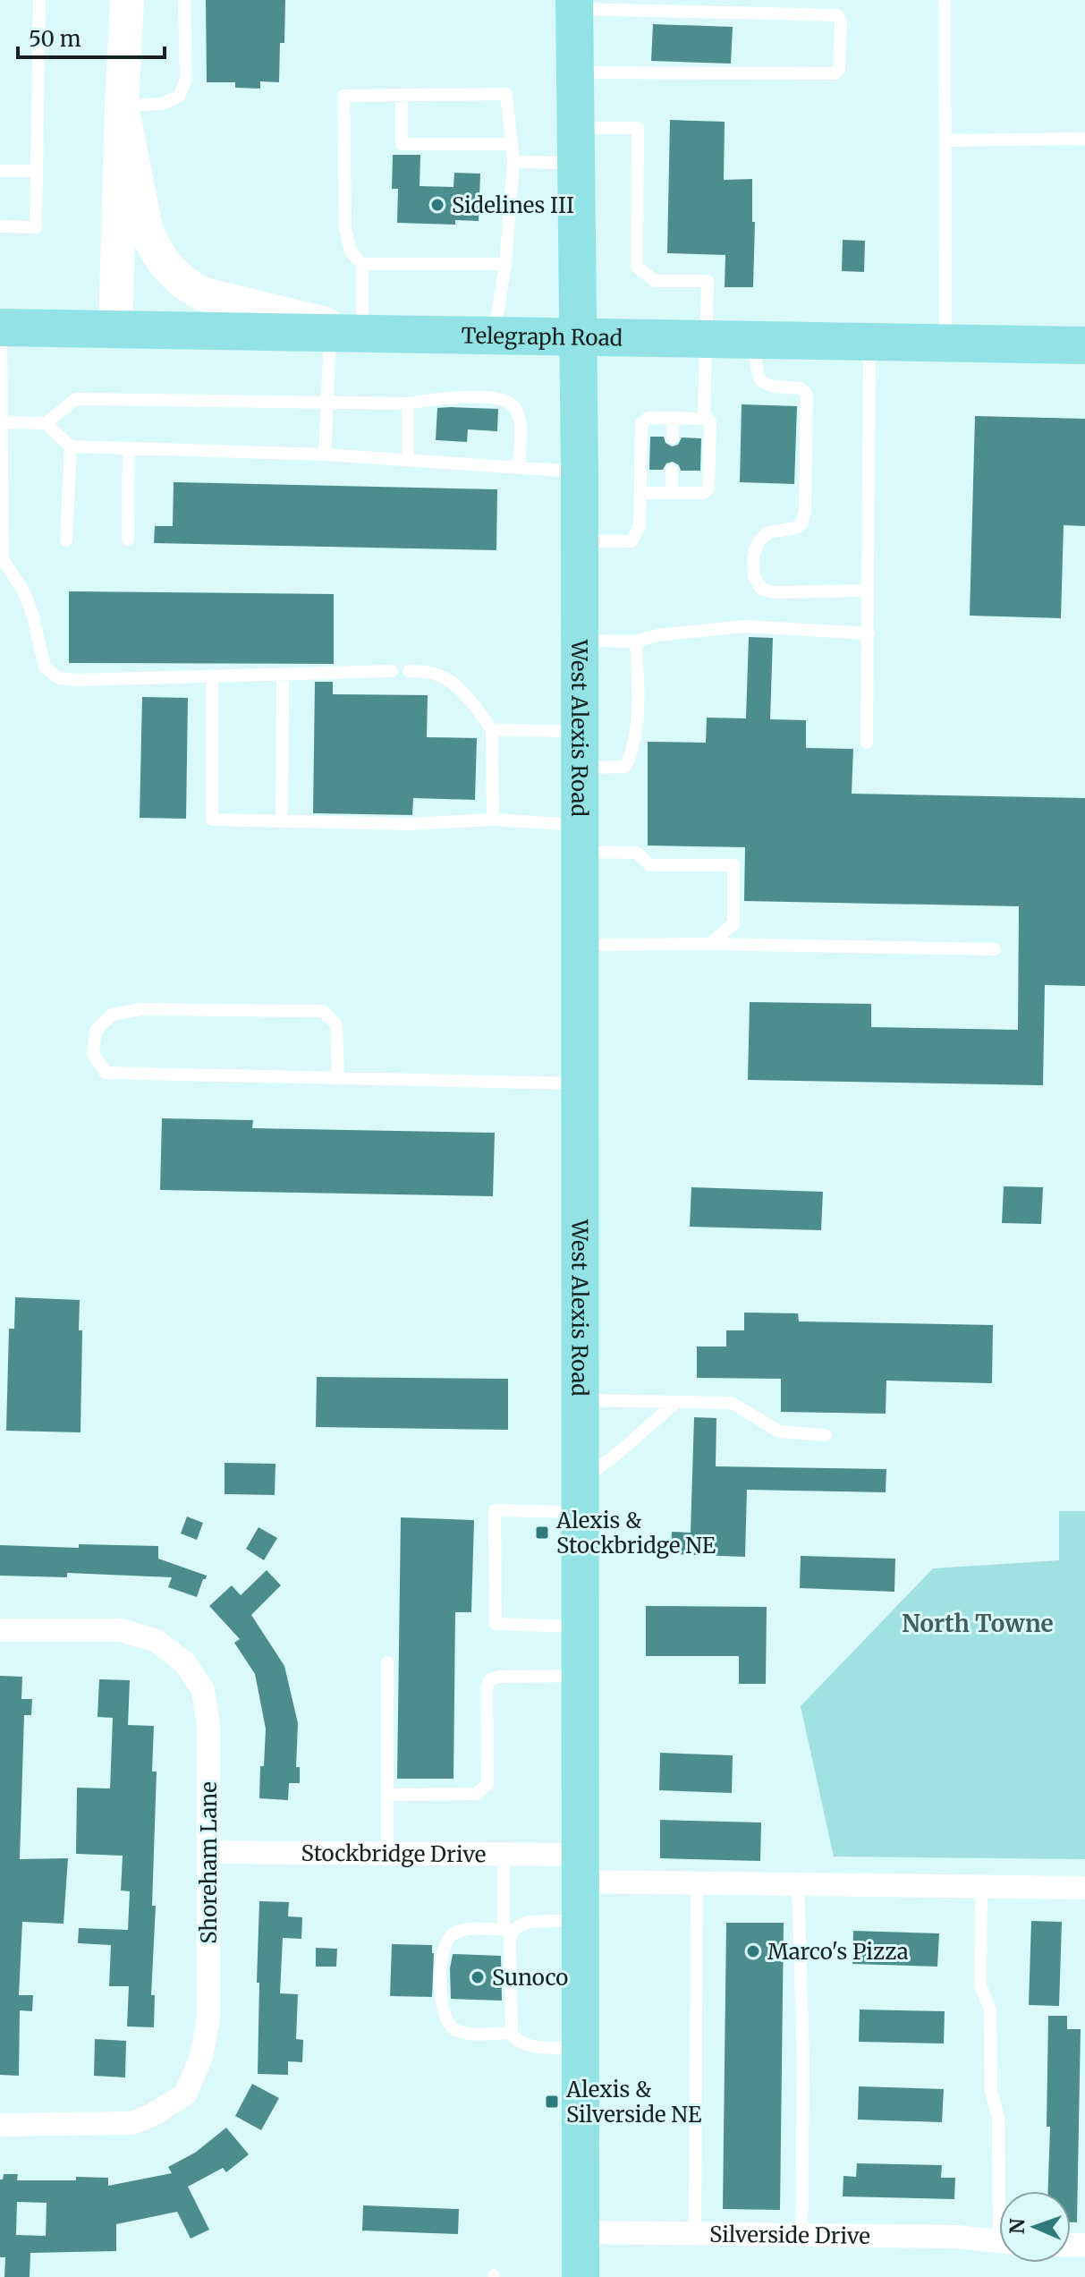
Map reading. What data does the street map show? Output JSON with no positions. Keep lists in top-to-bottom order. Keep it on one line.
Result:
{"streets":{"main road":["Telegraph Road","West Alexis Road"],"street":["Stockbridge Drive","Shoreham Lane","Silverside Drive"]},"crossings":[["Telegraph Road","West Alexis Road"],["West Alexis Road","Stockbridge Drive"],["West Alexis Road","Silverside Drive"],["Stockbridge Drive","Shoreham Lane"]],"districts":["North Towne"],"places":{"other":["Sidelines III","Marco's Pizza","Sunoco"],"transit":["Alexis & Stockbridge NE","Alexis & Silverside NE"]},"scale_bar":"50 m","north":"left"}
